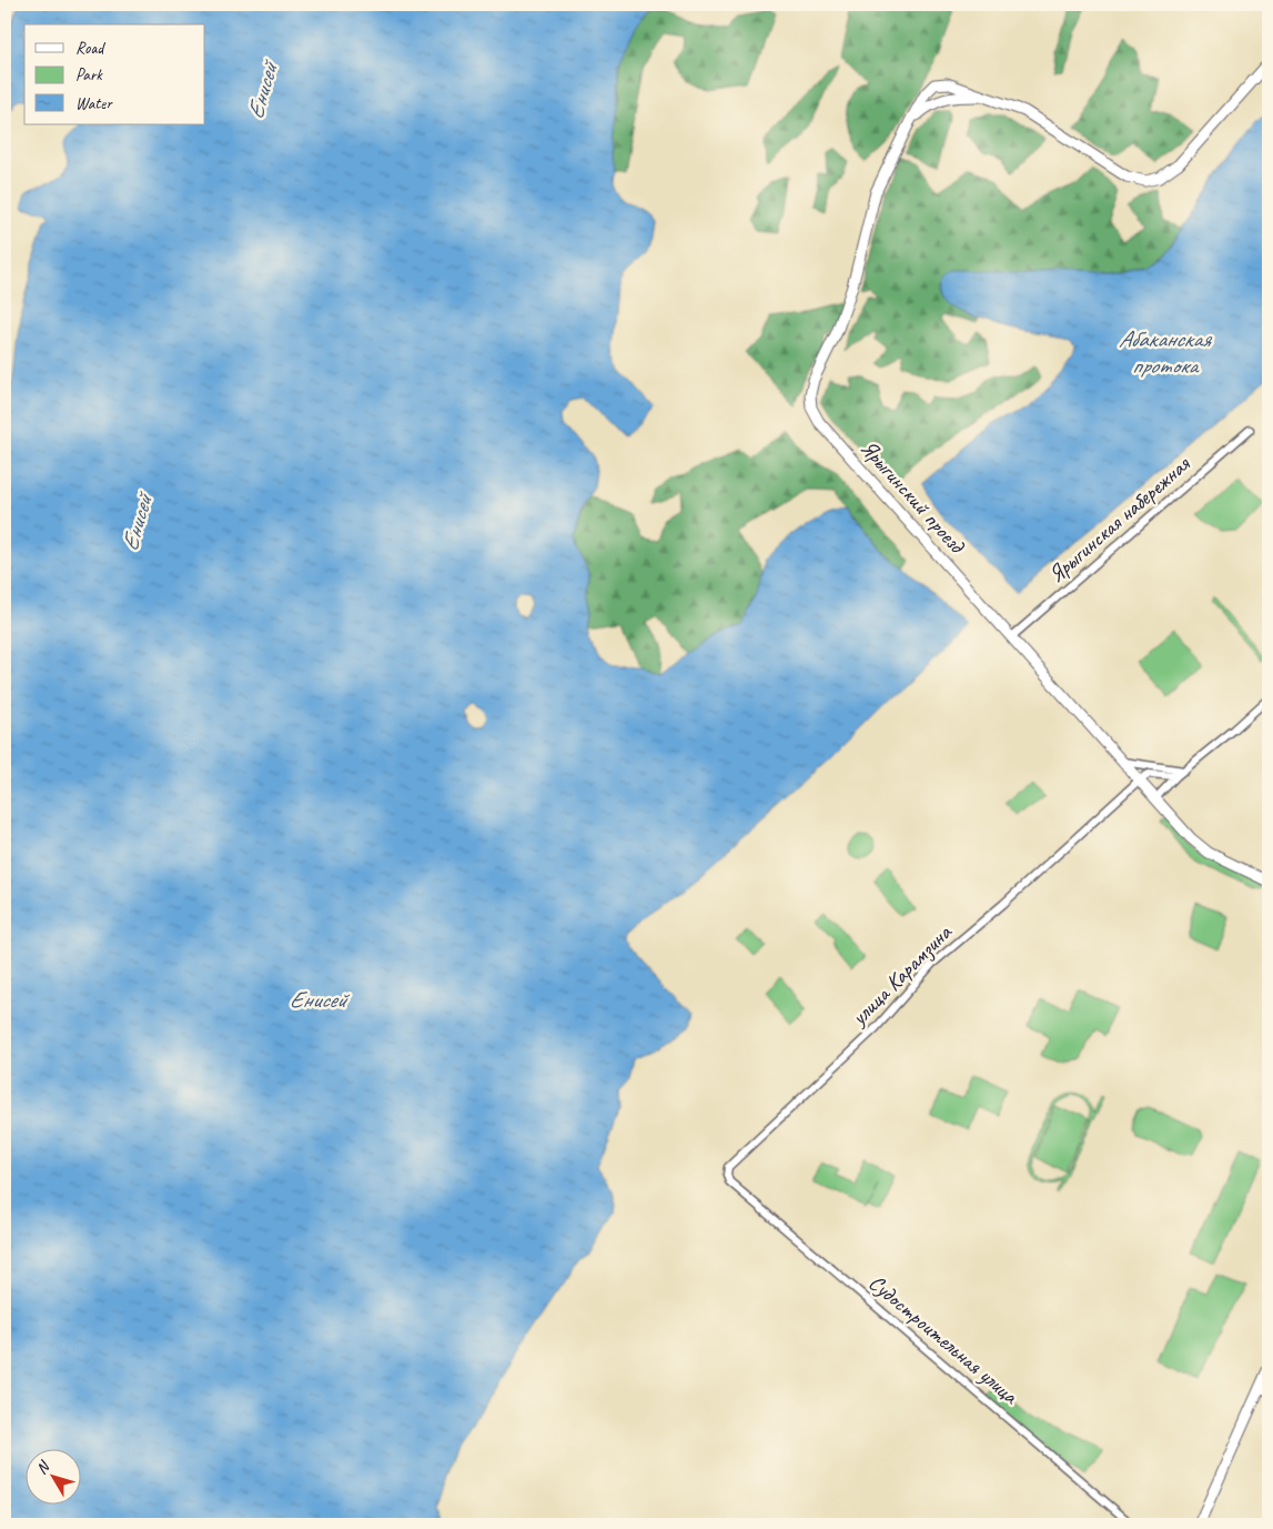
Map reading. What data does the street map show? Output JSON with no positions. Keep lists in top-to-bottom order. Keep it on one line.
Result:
{"streets":{"main road":["Ярыгинский проезд"],"street":["Ярыгинская набережная","улица Карамзина","Судостроительная улица"]},"crossings":[["Ярыгинский проезд","Ярыгинская набережная"],["Ярыгинский проезд","улица Карамзина"],["улица Карамзина","Судостроительная улица"]],"water":["Енисей","Абаканская протока"],"legend":["Road","Park","Water"],"north":"top left"}
